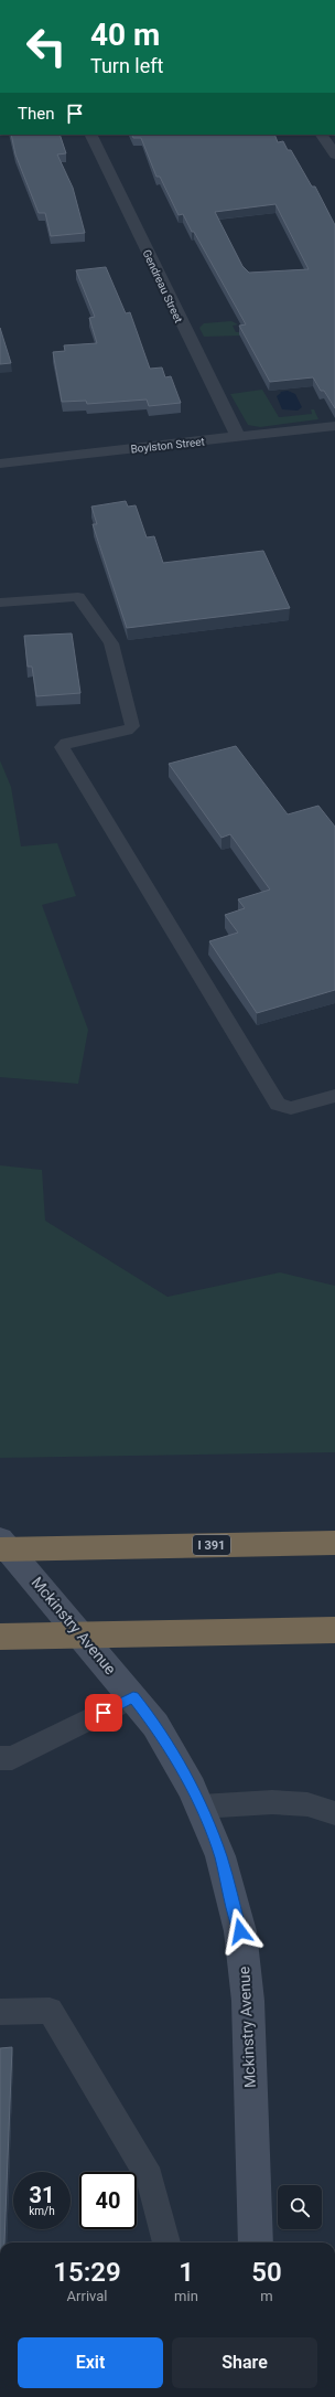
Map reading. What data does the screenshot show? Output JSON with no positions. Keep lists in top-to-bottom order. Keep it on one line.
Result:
{"streets":{"highway":["I 391"],"street":["Gendreau Street","Boylston Street","Mckinstry Avenue"]},"crossings":[["Gendreau Street","Boylston Street"]],"page":{"turn":["40 m","Turn left"],"then":"Then","speed":"31 km/h","limit":"40","eta":["15:29","Arrival","1","min","50","m"],"buttons":["Exit","Share"]}}
